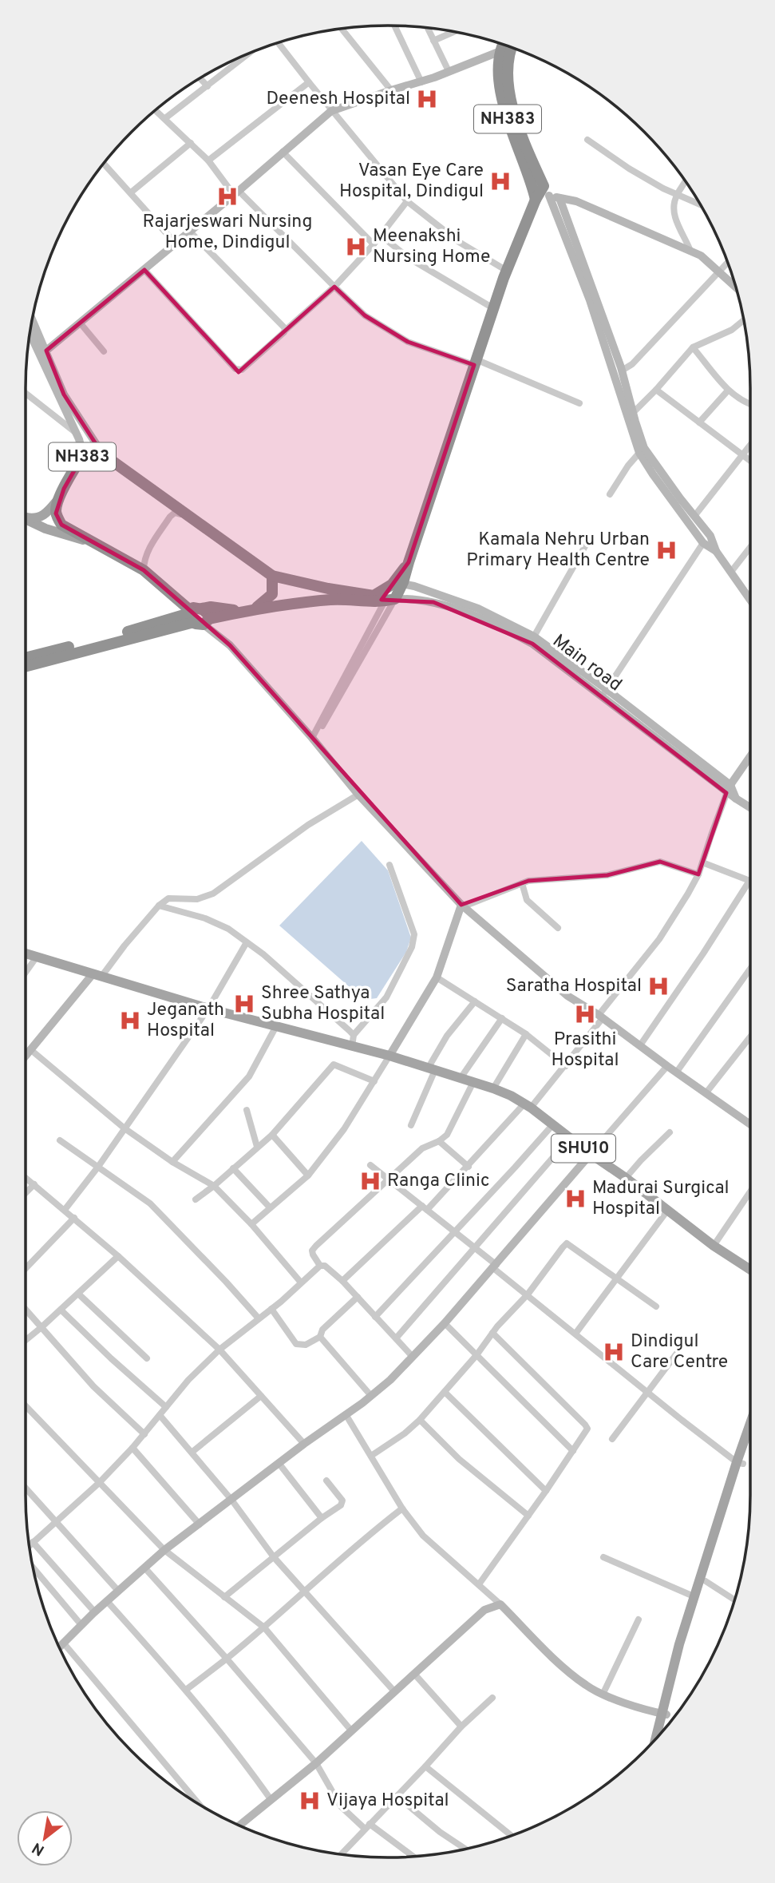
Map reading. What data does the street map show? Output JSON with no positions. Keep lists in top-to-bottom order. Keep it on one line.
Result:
{"streets":{"highway":["NH383"],"main road":["SHU10"],"street":["Main road"]},"crossings":[["NH383","Main road"]],"places":{"hospital":["Deenesh Hospital","Vasan Eye Care Hospital, Dindigul","Rajarjeswari Nursing Home, Dindigul","Meenakshi Nursing Home","Kamala Nehru Urban Primary Health Centre","Saratha Hospital","Shree Sathya Subha Hospital","Prasithi Hospital","Jeganath Hospital","Ranga Clinic","Madurai Surgical Hospital","Dindigul Care Centre","Vijaya Hospital"]},"north":"bottom left"}
